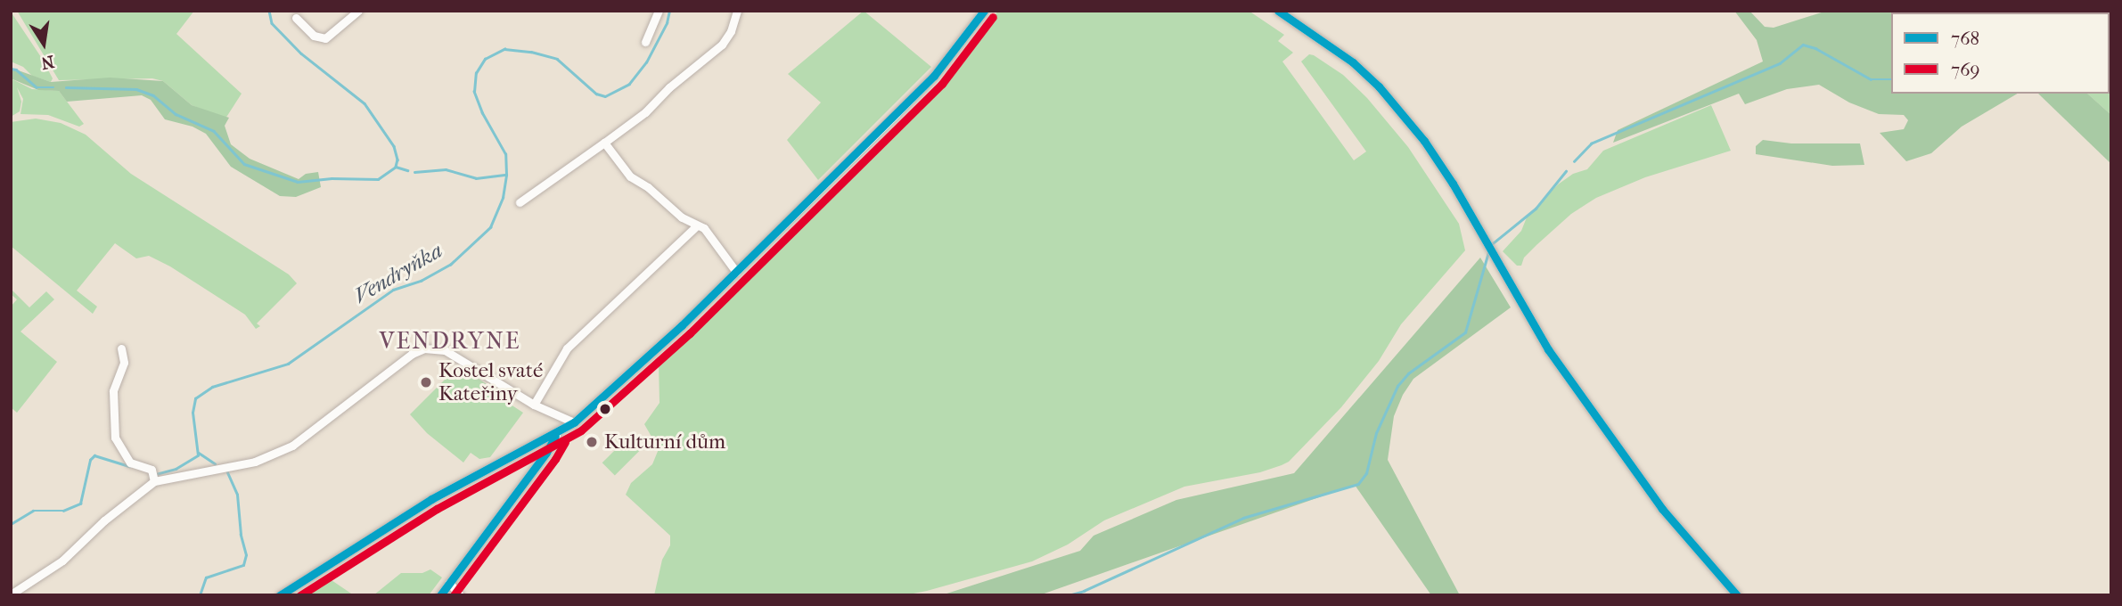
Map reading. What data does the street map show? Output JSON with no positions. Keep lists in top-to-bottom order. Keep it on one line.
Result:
{"districts":["VENDRYNE"],"water":["Vendryňka"],"places":["Kostel svaté Kateřiny","Kulturní dům"],"lines":["transit line 768","transit line 769"],"legend":["768","769"],"north":"bottom"}
